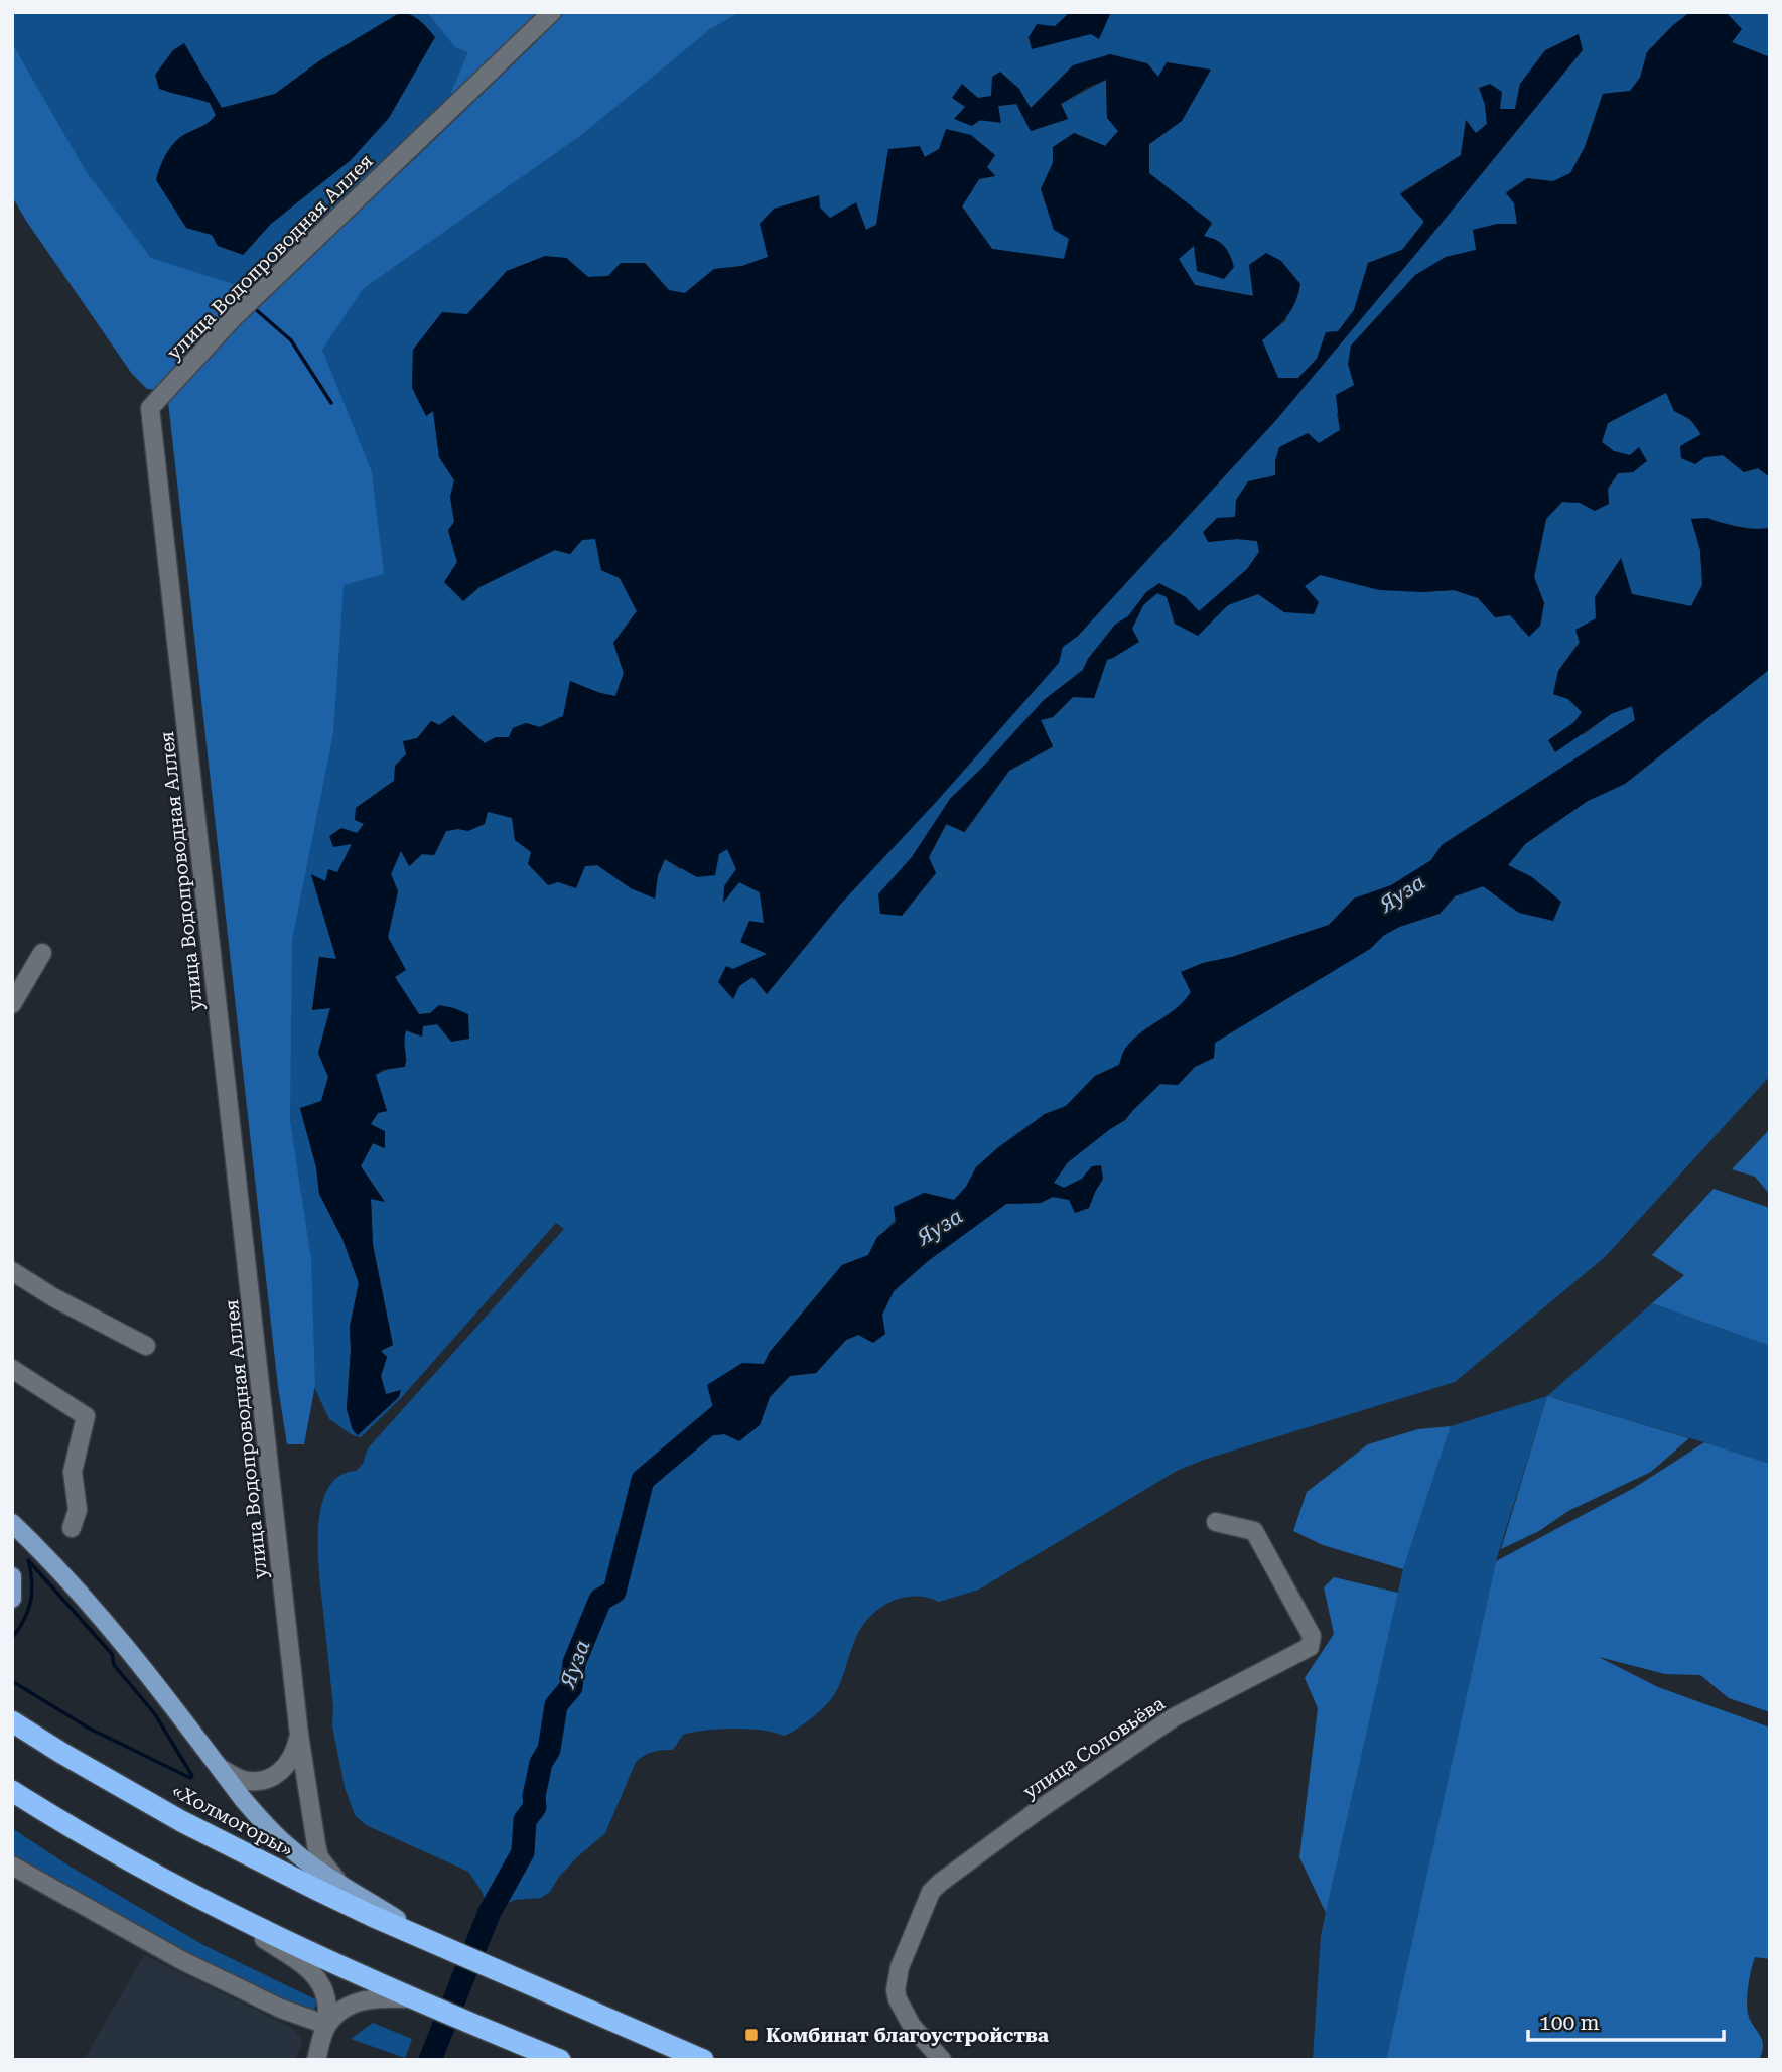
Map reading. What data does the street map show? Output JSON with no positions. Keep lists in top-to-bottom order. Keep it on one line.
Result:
{"streets":{"highway":["«Холмогоры»"],"street":["улица Водопроводная Аллея","улица Соловьёва"]},"water":["Яуза"],"places":{"transit":["Комбинат благоустройства"]},"scale_bar":"100 m"}
